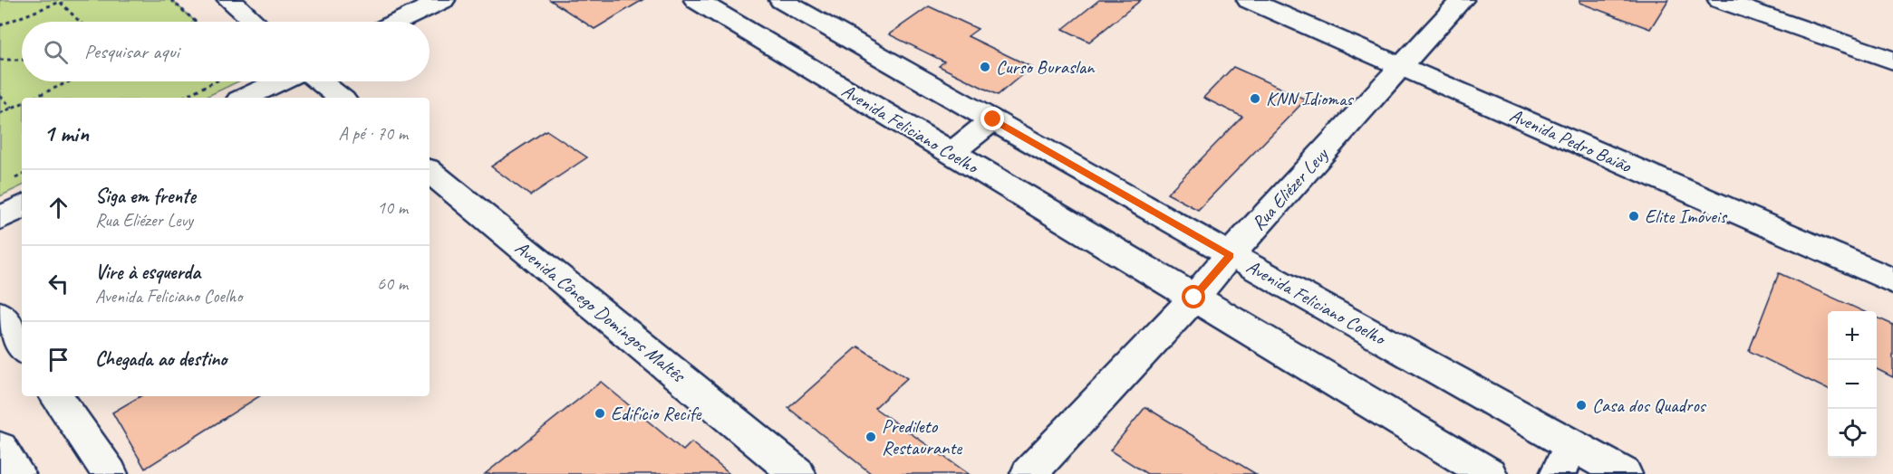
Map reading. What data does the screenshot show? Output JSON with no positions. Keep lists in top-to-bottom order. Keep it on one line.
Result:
{"streets":{"street":["Avenida Feliciano Coelho","Avenida Pedro Baião","Rua Eliézer Levy","Avenida Cônego Domingos Maltês"]},"crossings":[["Avenida Feliciano Coelho","Rua Eliézer Levy"],["Avenida Pedro Baião","Rua Eliézer Levy"]],"places":["Curso Buraslan","KNN Idiomas","Elite Imóveis","Casa dos Quadros","Edifício Recife","Predileto Restaurante"],"page":{"search":"Pesquisar aqui","heading":["1 min","A pé · 70 m"],"list":[["Siga em frente","Rua Eliézer Levy","10 m"],["Vire à esquerda","Avenida Feliciano Coelho","60 m"],"Chegada ao destino"],"map_buttons":["+","−"]}}
